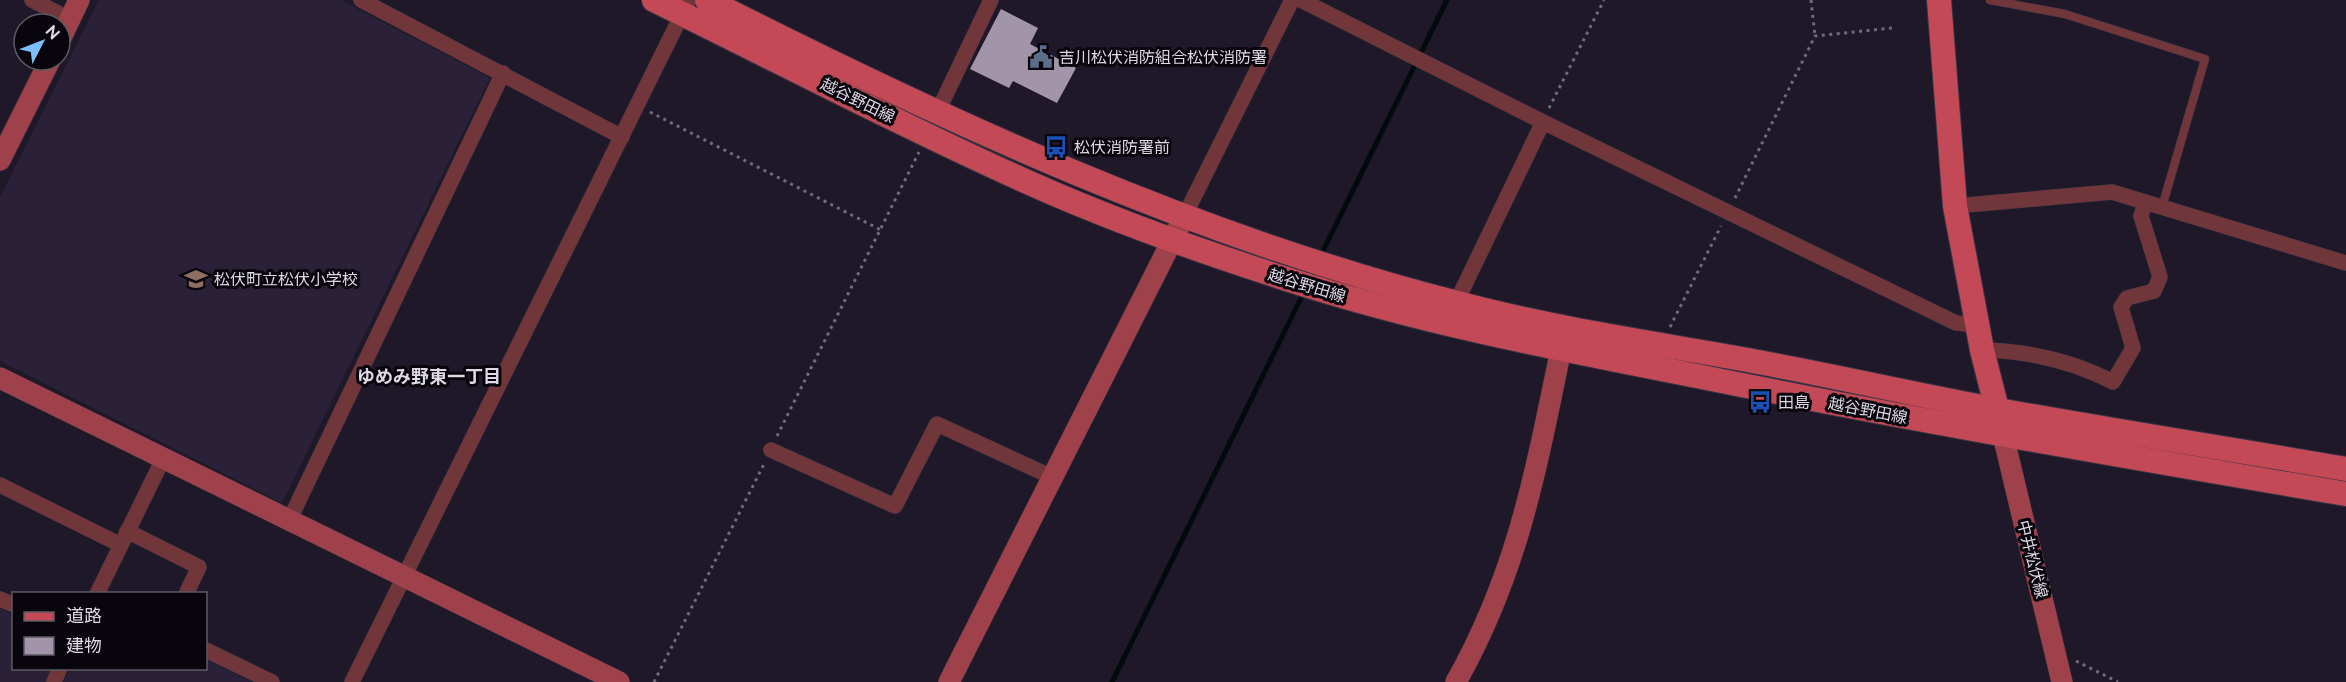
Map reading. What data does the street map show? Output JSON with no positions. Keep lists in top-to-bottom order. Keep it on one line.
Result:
{"streets":{"main road":["越谷野田線"],"street":["中井松伏線"]},"crossings":[["越谷野田線","中井松伏線"]],"districts":["ゆめみ野東一丁目"],"places":{"public building":["吉川松伏消防組合松伏消防署"],"bus stop":["松伏消防署前","田島"],"school or university":["松伏町立松伏小学校"]},"legend":["道路","建物"],"north":"top right"}
